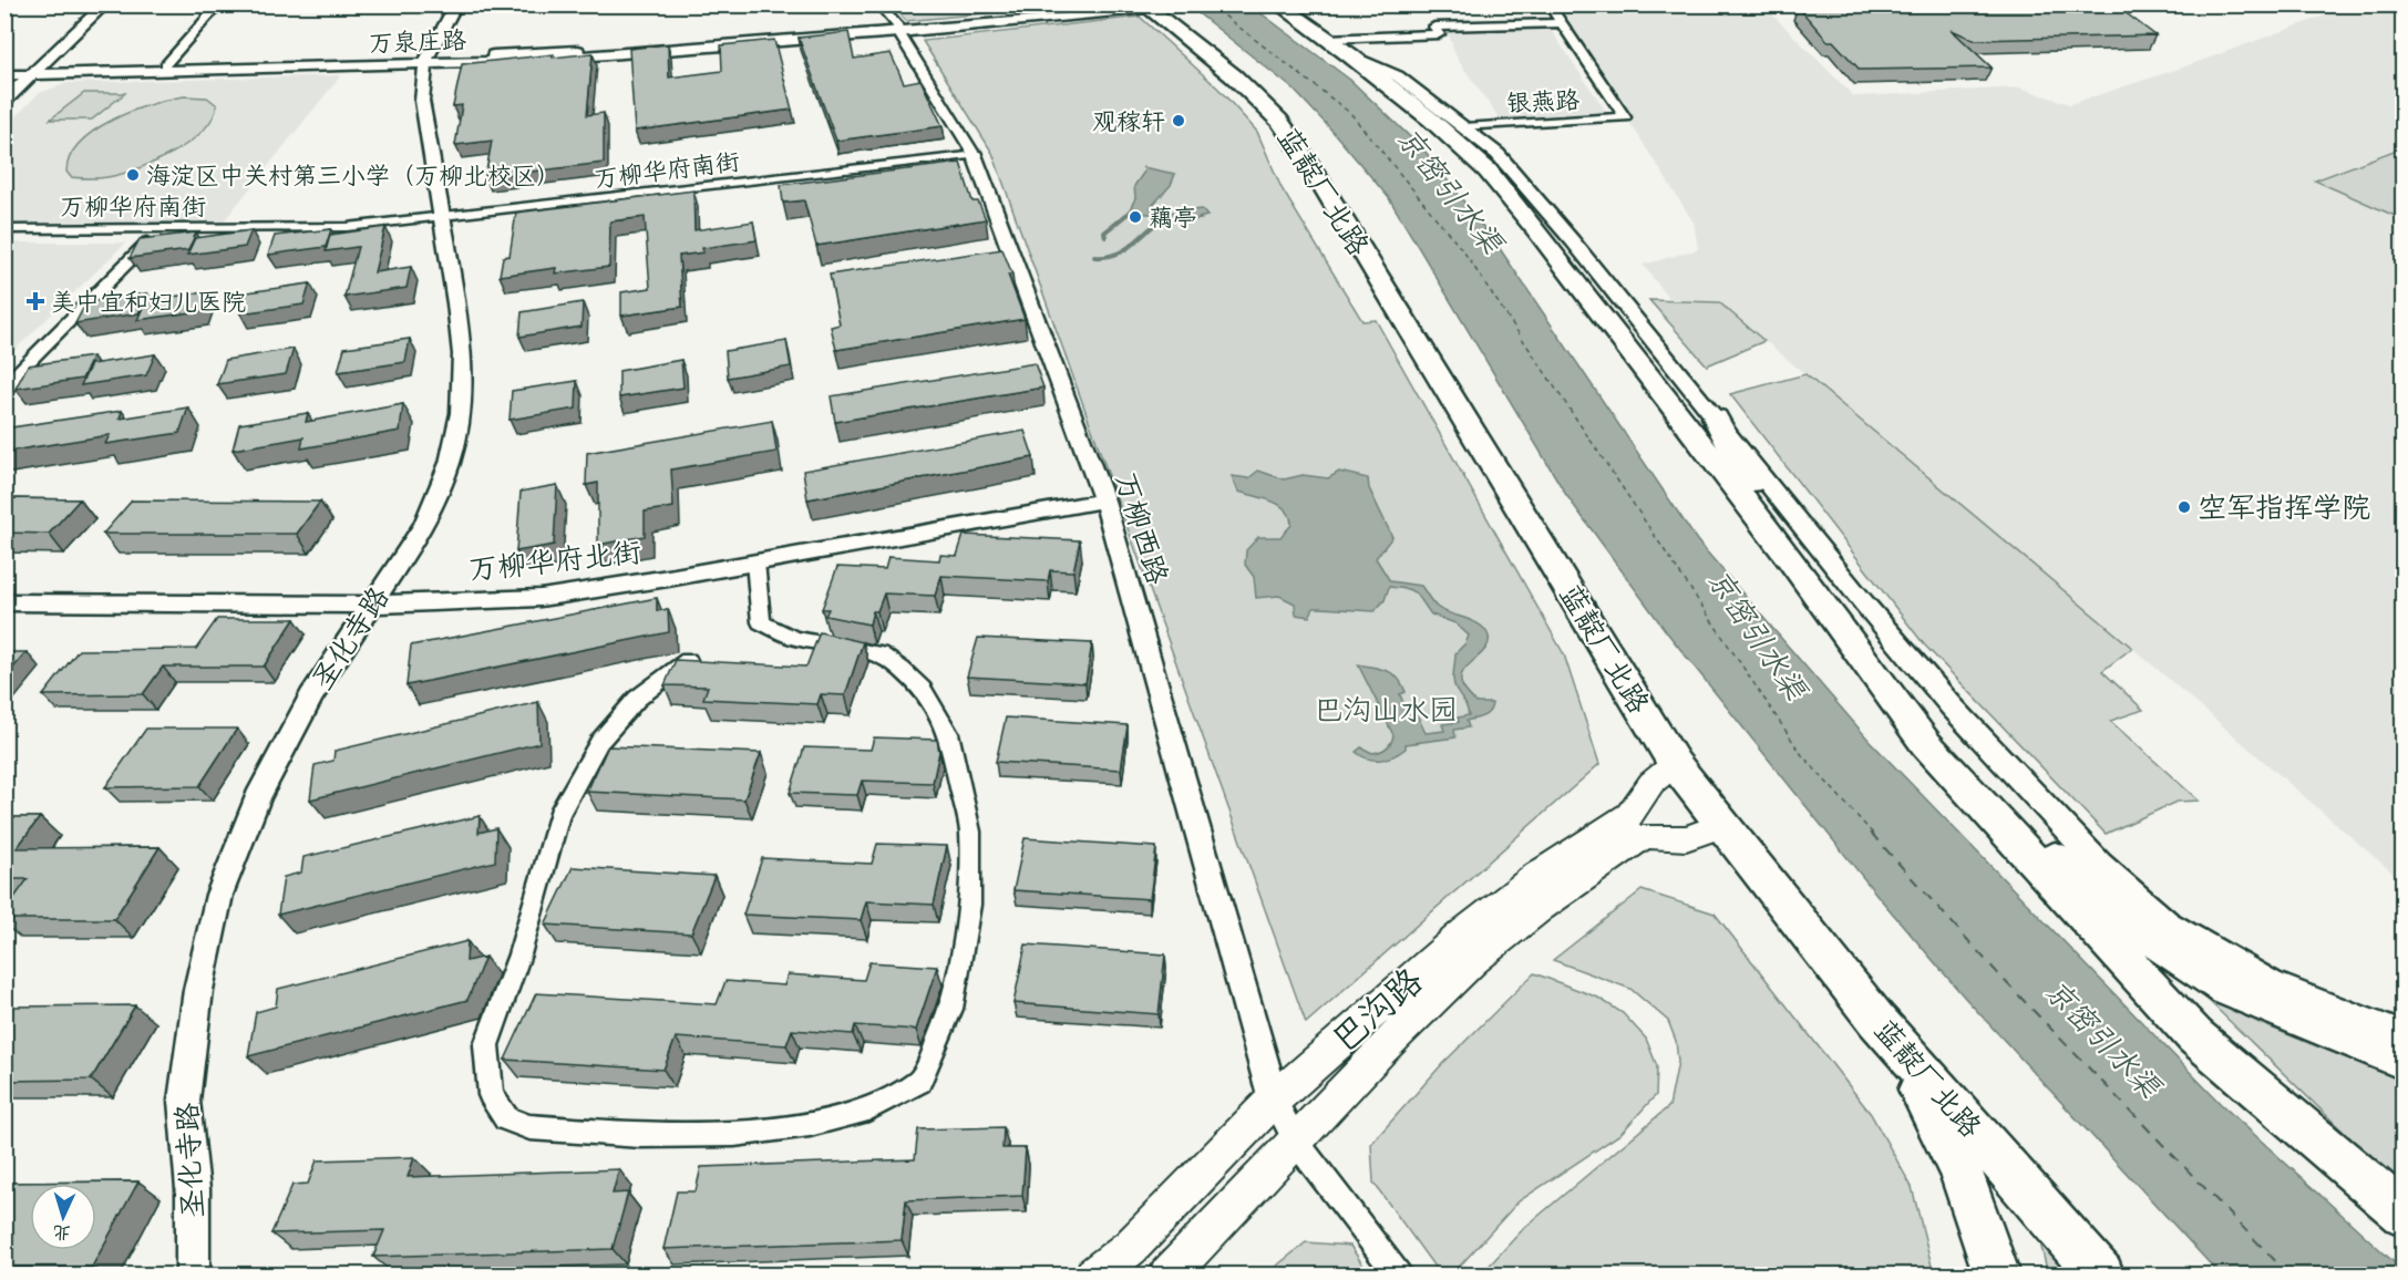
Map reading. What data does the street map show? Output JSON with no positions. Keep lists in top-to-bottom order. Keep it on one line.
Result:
{"streets":{"highway":["蓝靛厂北路"],"main road":["巴沟路"],"street":["万泉庄路","银燕路","万柳华府南街","万柳西路","万柳华府北街","圣化寺路"]},"crossings":[["万泉庄路","蓝靛厂北路"],["万泉庄路","万柳西路"],["万泉庄路","圣化寺路"],["万柳华府南街","万柳西路"],["万柳华府南街","圣化寺路"],["蓝靛厂北路","巴沟路"],["万柳西路","万柳华府北街"],["万柳西路","巴沟路"],["万柳华府北街","圣化寺路"]],"water":["京密引水渠"],"parks":["巴沟山水园"],"places":{"other":["观稼轩","海淀区中关村第三小学（万柳北校区）","藕亭","空军指挥学院"],"health":["美中宜和妇儿医院"]},"north":"bottom"}
